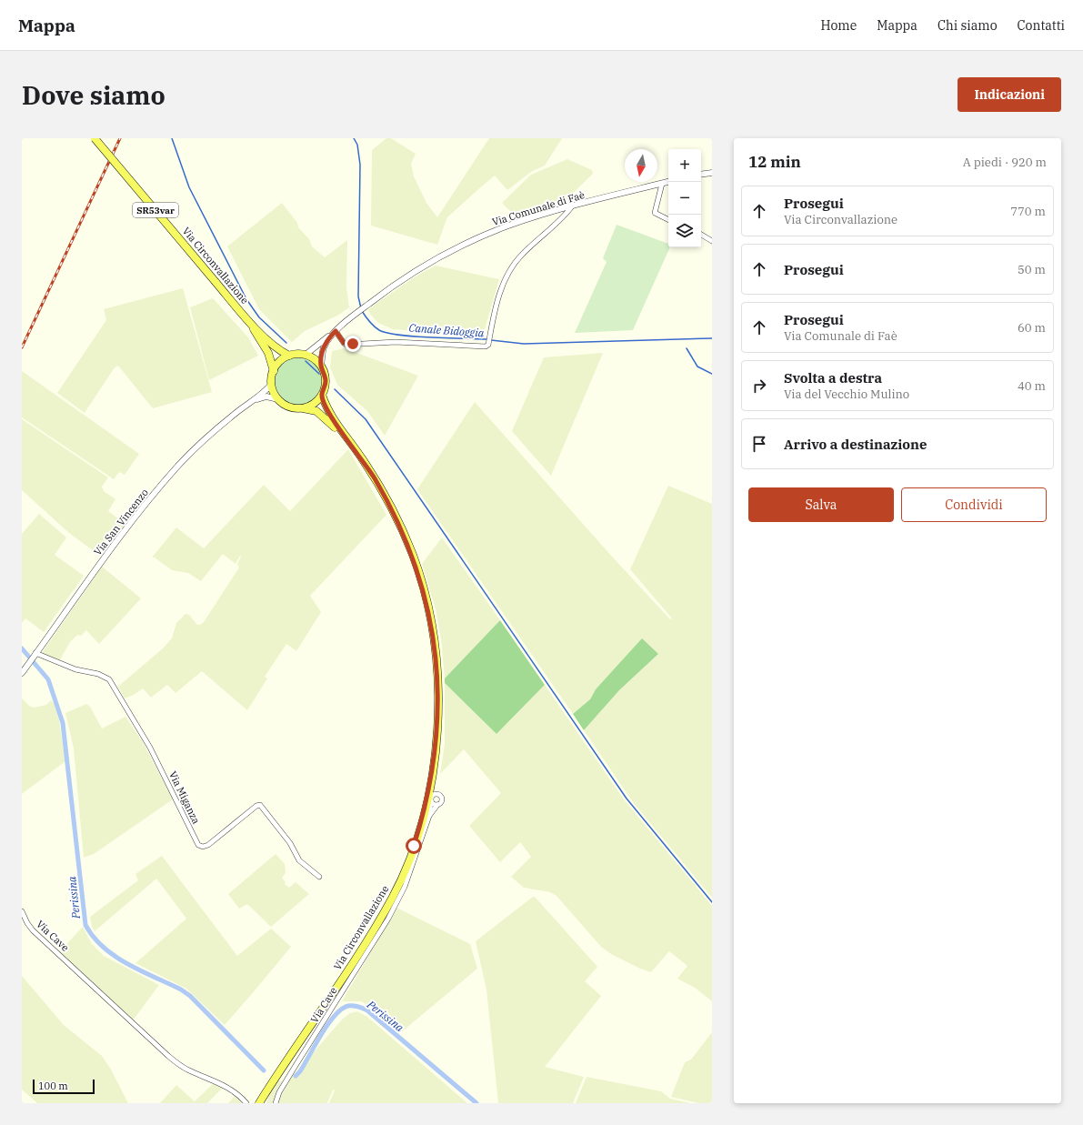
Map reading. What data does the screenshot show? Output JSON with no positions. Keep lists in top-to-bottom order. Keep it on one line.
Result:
{"streets":{"main road":["SR53var","Via Circonvallazione"],"street":["Via Comunale di Faè","Via San Vincenzo","Via Miganza","Via Cave"]},"crossings":[["Via Comunale di Faè","SR53var"],["Via Comunale di Faè","Via Circonvallazione"],["Via Comunale di Faè","Via San Vincenzo"],["SR53var","Via Circonvallazione"],["SR53var","Via San Vincenzo"],["Via Circonvallazione","Via San Vincenzo"],["Via San Vincenzo","Via Miganza"]],"water":["Canale Bidoggia","Perissina"],"scale_bar":"100 m","north":"bottom","page":{"header":"Mappa","nav":["Home","Mappa","Chi siamo","Contatti"],"buttons":["Indicazioni",["Salva","Condividi"]],"title":"Dove siamo","heading":["12 min","A piedi · 920 m"],"map_buttons":["+","−"],"list":[["Prosegui","Via Circonvallazione","770 m"],["Prosegui","50 m"],["Prosegui","Via Comunale di Faè","60 m"],["Svolta a destra","Via del Vecchio Mulino","40 m"],"Arrivo a destinazione"],"scale":"100 m"}}
